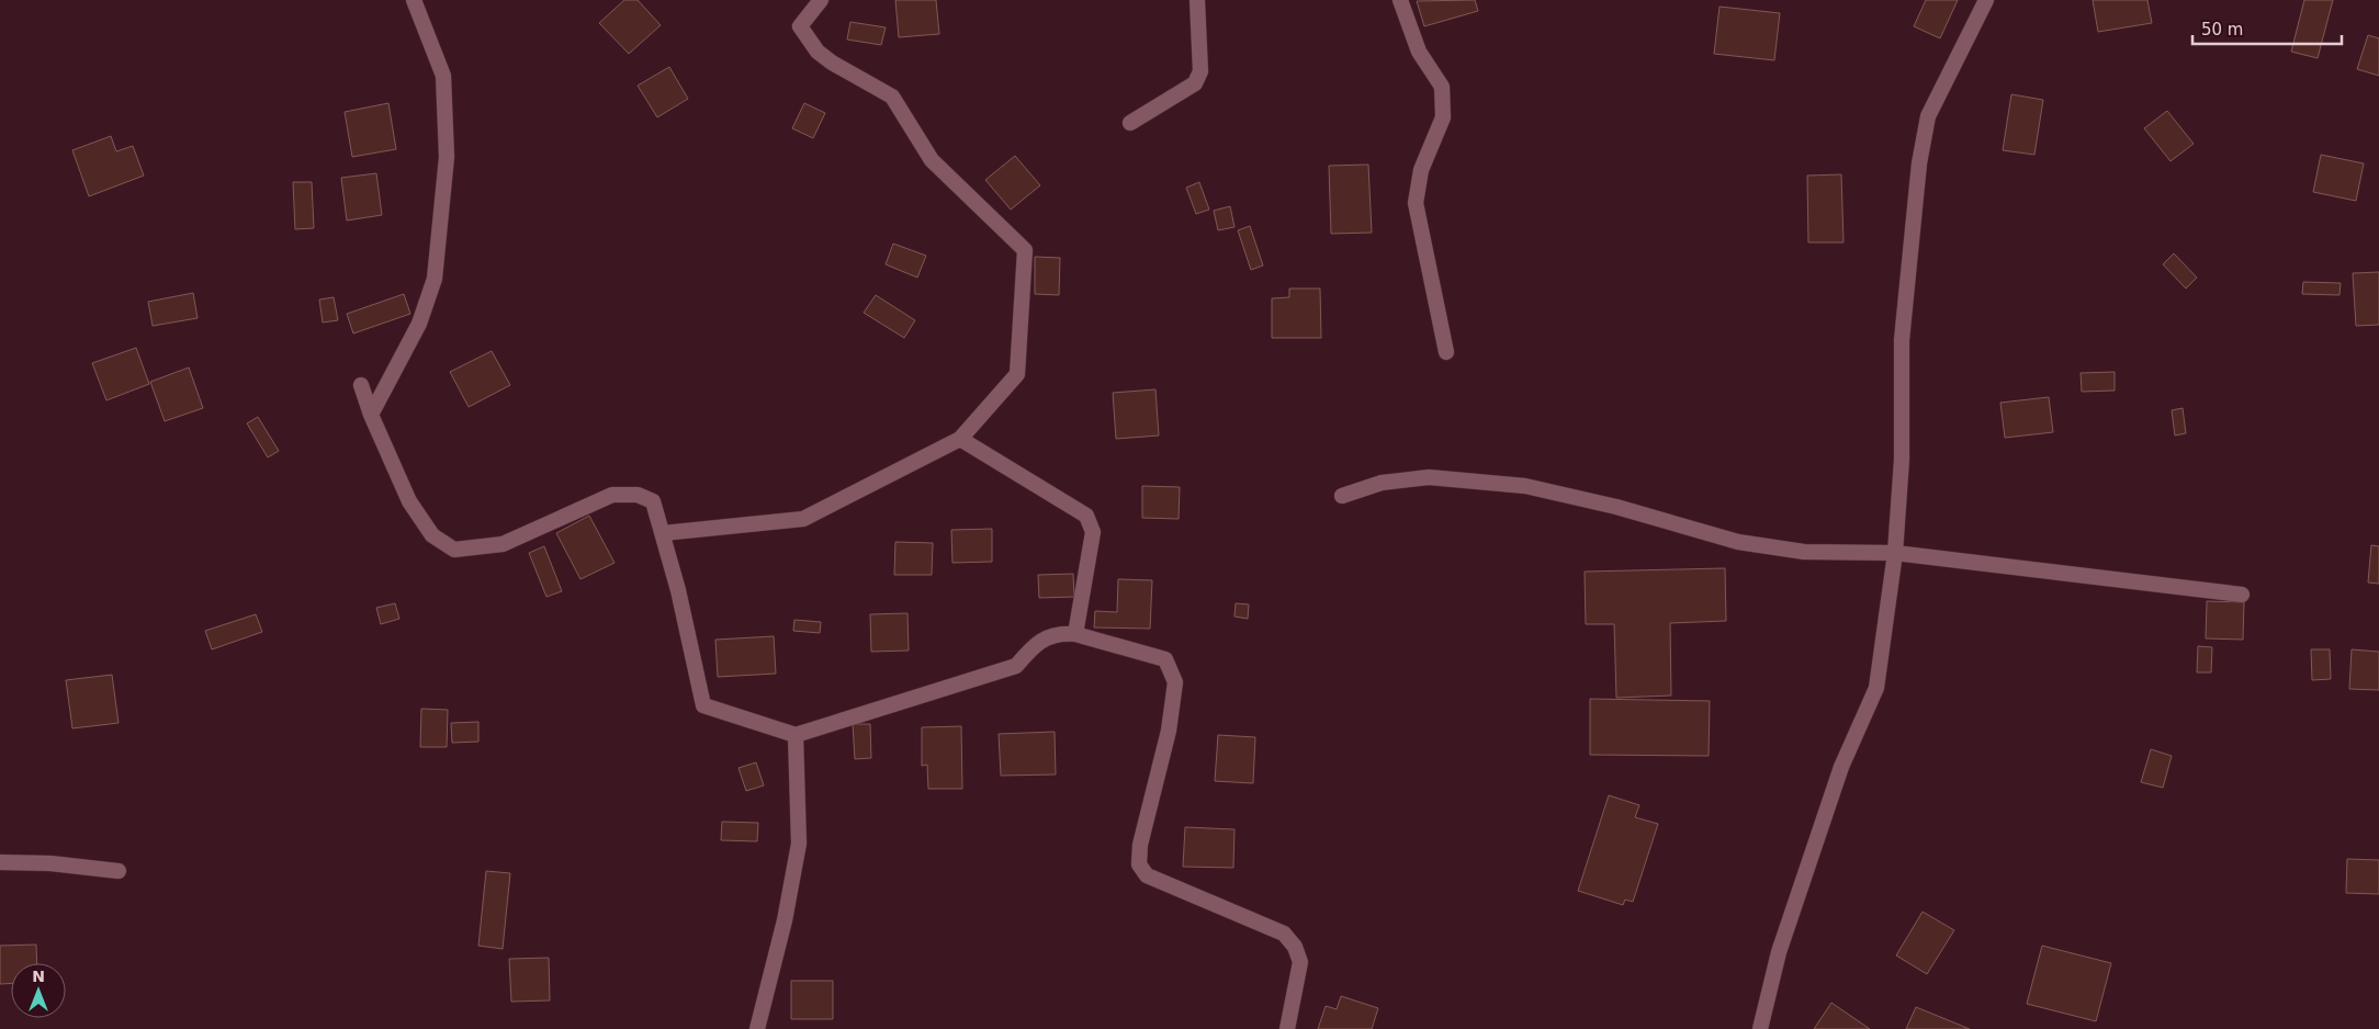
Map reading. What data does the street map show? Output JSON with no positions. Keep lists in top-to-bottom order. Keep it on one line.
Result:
{"scale_bar":"50 m","north":"top"}
